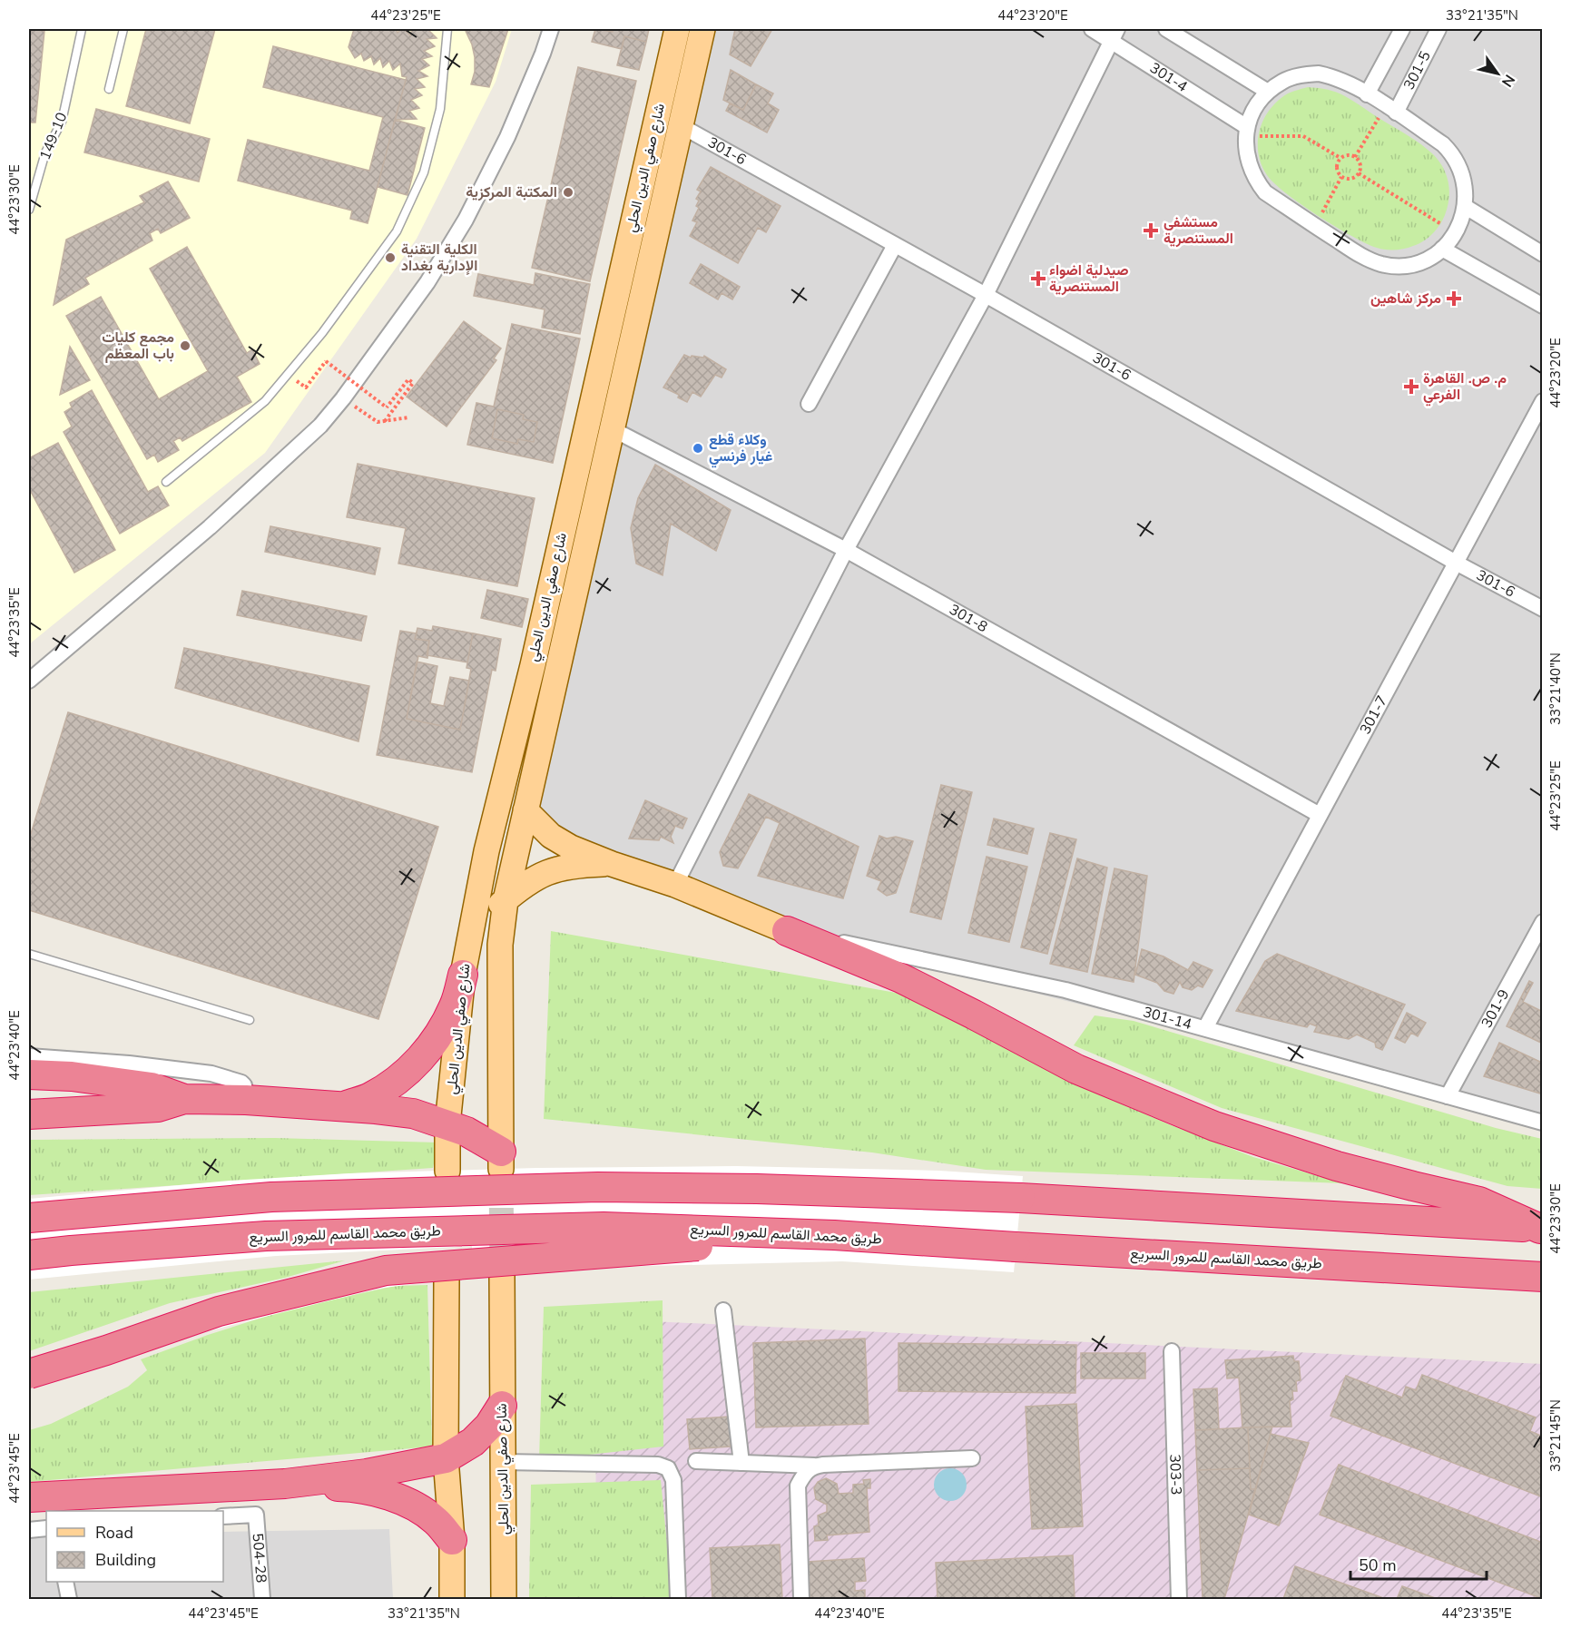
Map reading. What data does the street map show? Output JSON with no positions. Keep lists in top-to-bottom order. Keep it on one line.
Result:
{"streets":{"highway":["طريق محمد القاسم للمرور السريع"],"main road":["شارع صفي الدين الحلي"],"street":["301-5","301-4","301-6","301-8","301-7","301-9","301-14","303-3","504-28"],"lane":["149-10"]},"crossings":[["301-6","شارع صفي الدين الحلي"],["301-6","301-7"],["شارع صفي الدين الحلي","301-8"],["301-8","301-7"],["301-7","301-14"],["301-9","301-14"]],"places":{"other":["المكتبة المركزية","الكلية التقنية الإدارية بغداد","مجمع كليات باب المعظم","وكلاء قطع غيار فرنسي"],"health":["مستشفى المستنصرية","صيدلية اضواء المستنصرية","مركز شاهين","م. ص. القاهرة الفرعي"]},"legend":["Road","Building"],"scale_bar":"50 m","north":"bottom right","coordinates":["44°23'25\"E","44°23'20\"E","33°21'35\"N","44°23'30\"E","44°23'35\"E","33°21'40\"N","44°23'40\"E","33°21'45\"N","44°23'45\"E"]}
